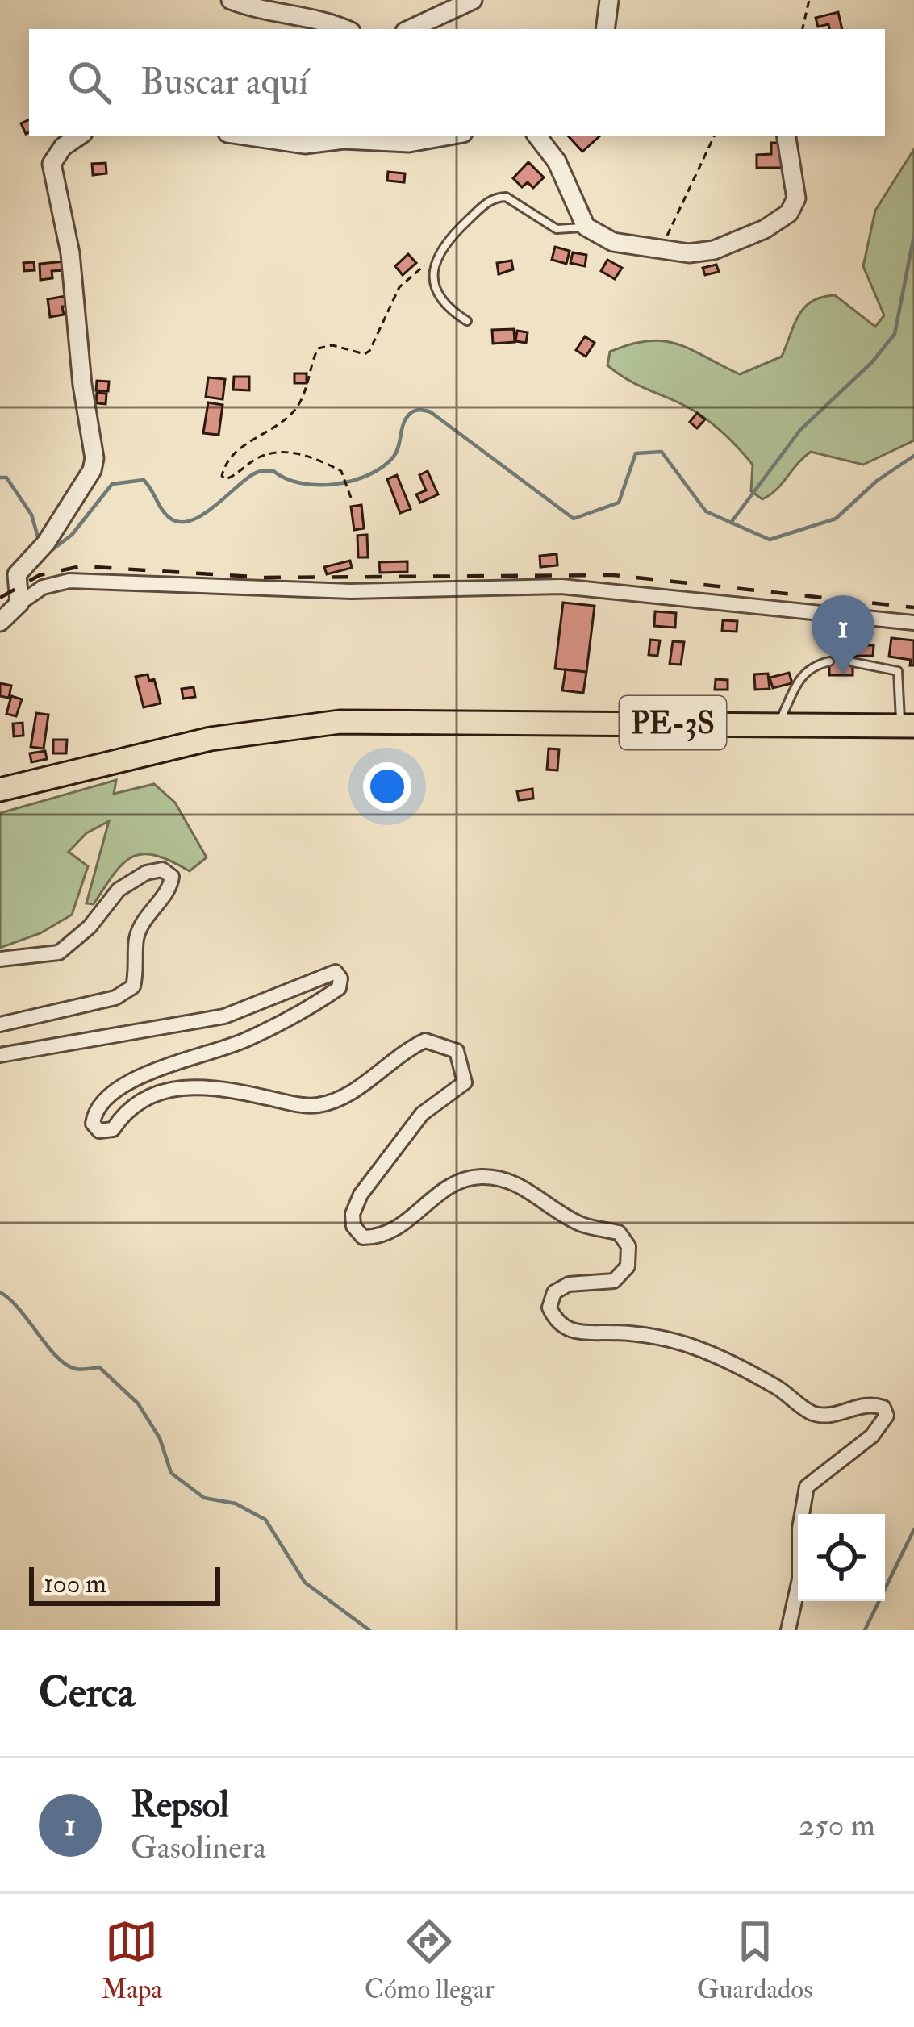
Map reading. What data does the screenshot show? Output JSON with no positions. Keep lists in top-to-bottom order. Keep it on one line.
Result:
{"streets":{"highway":["PE-3S"]},"scale_bar":"100 m","page":{"search":"Buscar aquí","pins":"1","scale":"100 m","heading":"Cerca","list":[{"mark":"1","name":"Repsol","note":"Gasolinera","value":"250 m"}],"nav":["Mapa","Cómo llegar","Guardados"]}}
